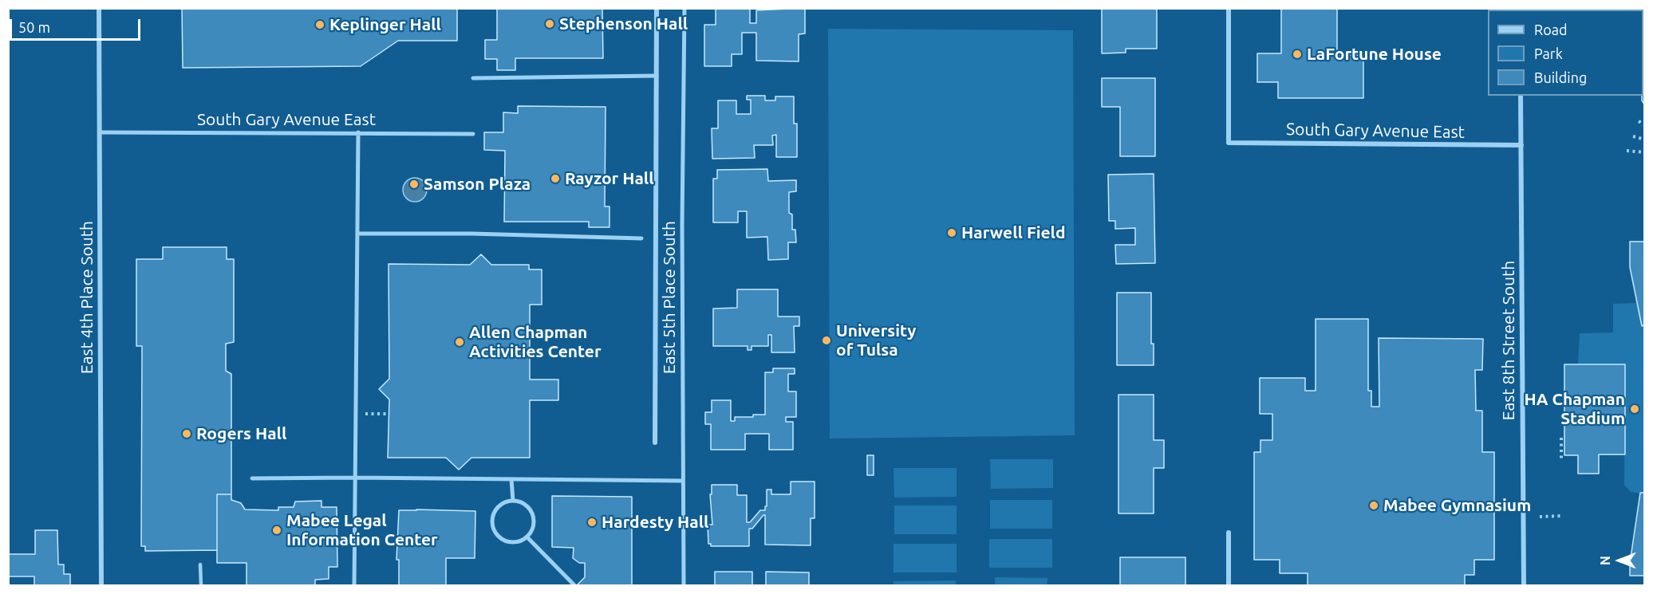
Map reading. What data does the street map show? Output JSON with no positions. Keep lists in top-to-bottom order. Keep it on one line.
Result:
{"streets":{"street":["South Gary Avenue East","East 4th Place South","East 5th Place South","East 8th Street South"]},"crossings":[["South Gary Avenue East","East 4th Place South"],["South Gary Avenue East","East 8th Street South"]],"places":["Stephenson Hall","Keplinger Hall","LaFortune House","Rayzor Hall","Samson Plaza","Harwell Field","University of Tulsa","Allen Chapman Activities Center","HA Chapman Stadium","Rogers Hall","Mabee Gymnasium","Hardesty Hall","Mabee Legal Information Center"],"legend":["Road","Park","Building"],"scale_bar":"50 m","north":"left"}
